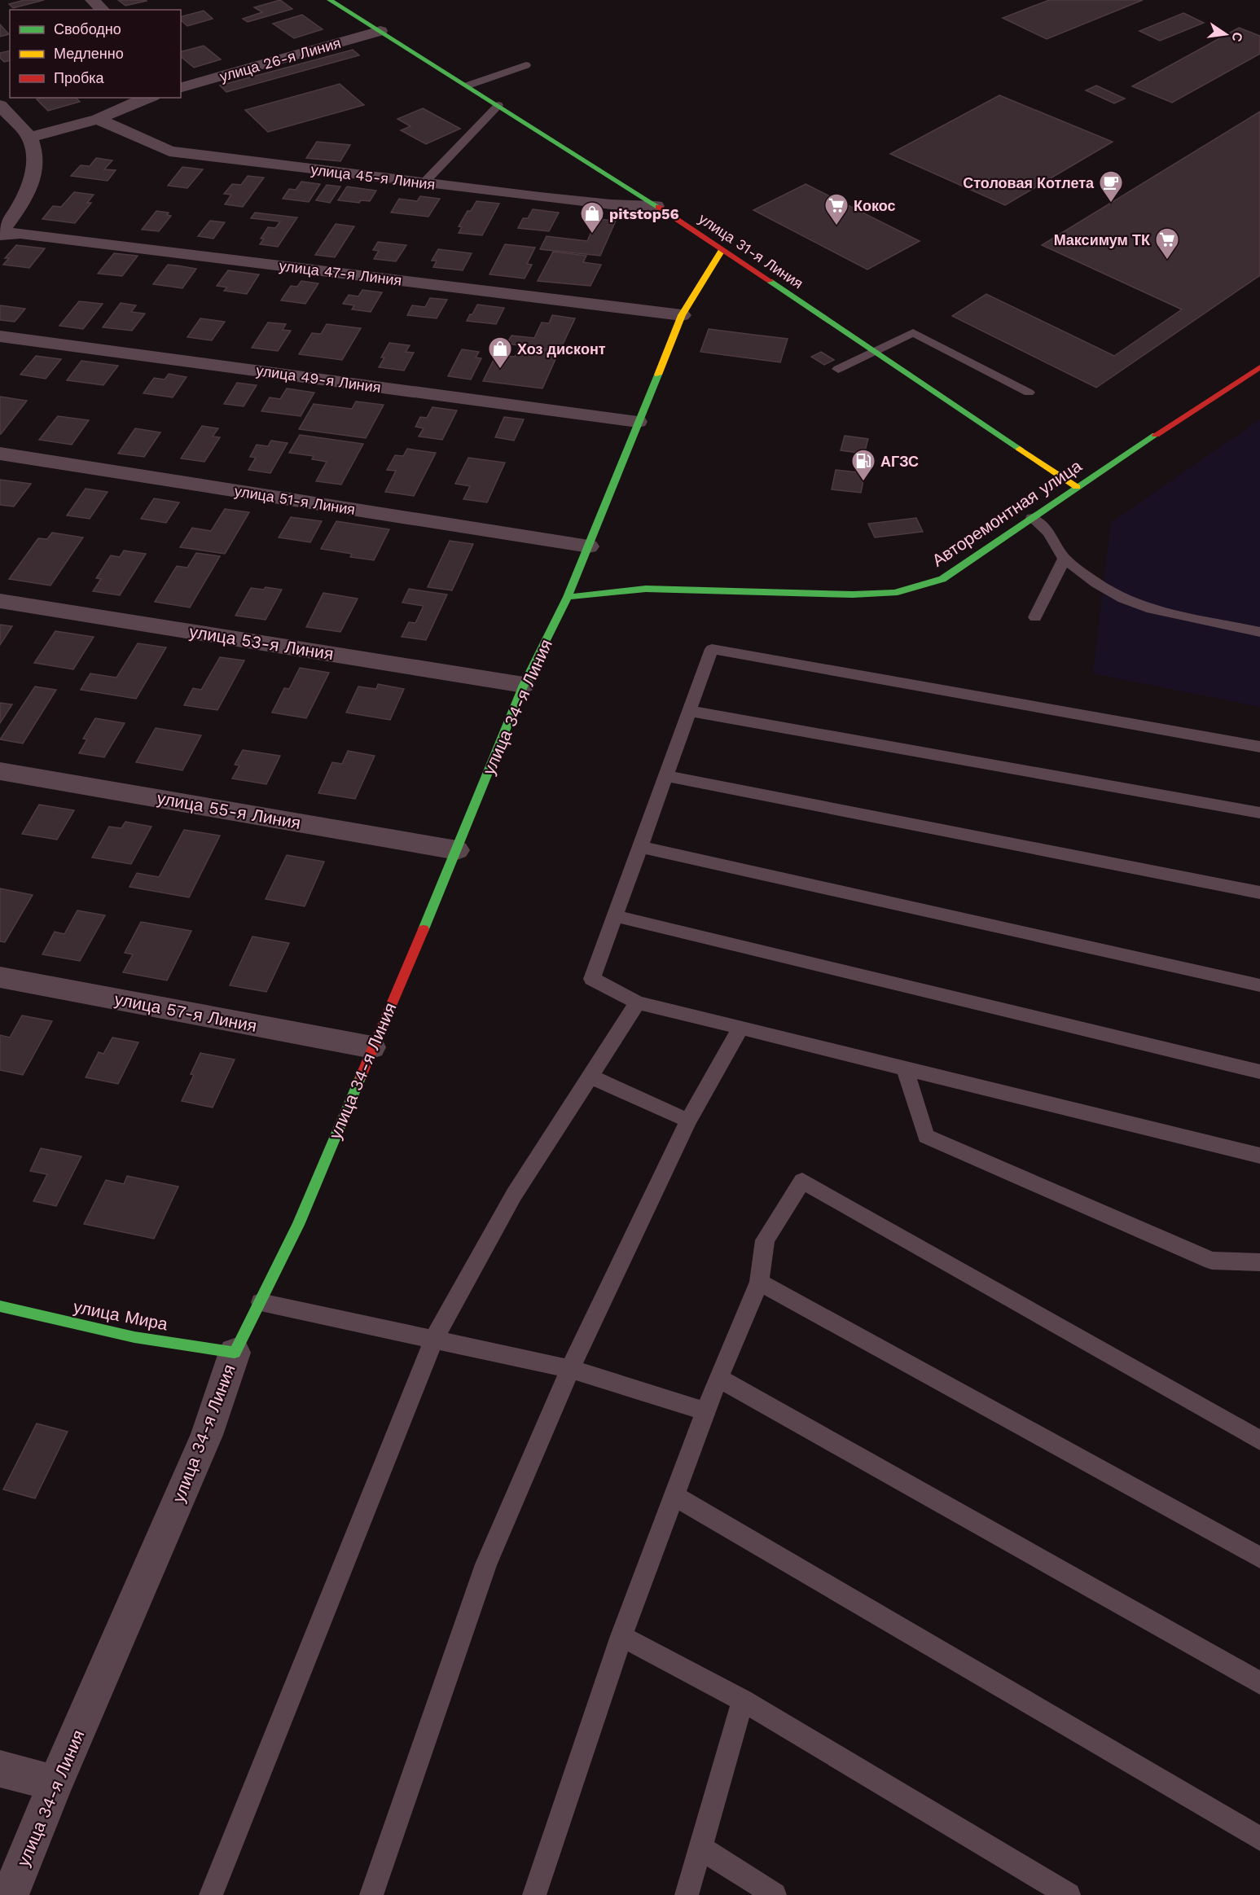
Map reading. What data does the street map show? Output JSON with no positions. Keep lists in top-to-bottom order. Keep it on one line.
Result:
{"streets":{"street":["улица 26-я Линия","улица 45-я Линия","улица 31-я Линия","улица 47-я Линия","улица 49-я Линия","улица 51-я Линия","Авторемонтная улица","улица 53-я Линия","улица 34-я Линия","улица 55-я Линия","улица 57-я Линия","улица Мира"]},"crossings":[["улица 26-я Линия","улица 31-я Линия"],["улица 45-я Линия","улица 31-я Линия"],["улица 31-я Линия","Авторемонтная улица"],["улица 31-я Линия","улица 34-я Линия"],["улица 47-я Линия","улица 34-я Линия"],["улица 49-я Линия","улица 34-я Линия"],["улица 51-я Линия","улица 34-я Линия"],["Авторемонтная улица","улица 34-я Линия"],["улица 53-я Линия","улица 34-я Линия"],["улица 34-я Линия","улица 55-я Линия"],["улица 34-я Линия","улица 57-я Линия"],["улица 34-я Линия","улица Мира"]],"places":{"cafe":["Столовая Котлета"],"supermarket":["Кокос","Максимум ТК"],"shop":["pitstop56","Хоз дисконт"],"fuel station":["АГЗС"]},"legend":["Свободно","Медленно","Пробка"],"north":"right"}
